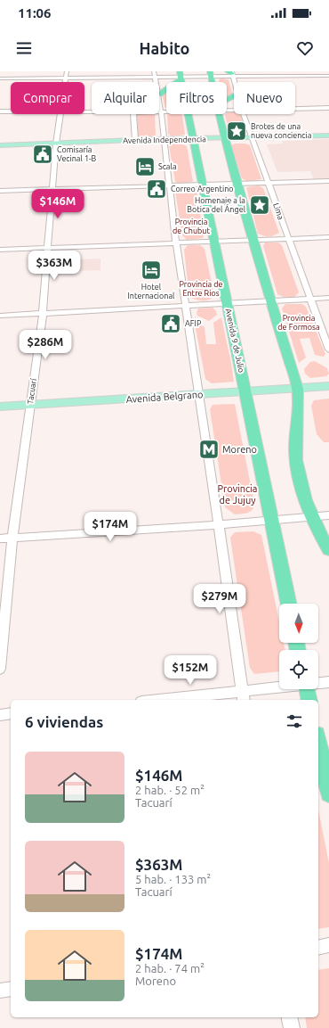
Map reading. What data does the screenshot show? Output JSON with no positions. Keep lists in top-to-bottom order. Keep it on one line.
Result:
{"streets":{"highway":["Avenida 9 de Julio"],"main road":["Avenida Independencia","Avenida Belgrano"],"street":["Lima","Tacuarí"]},"crossings":[["Avenida Independencia","Lima"],["Avenida Independencia","Avenida 9 de Julio"],["Avenida Independencia","Tacuarí"],["Avenida 9 de Julio","Avenida Belgrano"],["Tacuarí","Avenida Belgrano"]],"parks":["Provincia de Chubut","Provincia de Entre Rios","Provincia de Formosa","Provincia de Jujuy"],"places":{"place":["Brotes de una nueva conciencia","Homenaje a la Botica del Ángel"],"public building":["Comisaría Vecinal 1-B","Correo Argentino","AFIP"],"hotel":["Scala","Hotel Internacional"],"metro station":["Moreno"]},"north":"bottom","page":{"status":"11:06","header":"Habito","chip":["Comprar","Alquilar","Filtros","Nuevo"],"price":["$146M","$363M","$286M","$174M","$279M","$152M"],"heading":"6 viviendas","list":[{"name":"$146M","note":"2 hab. · 52 m² · Tacuarí"},{"name":"$363M","note":"5 hab. · 133 m² · Tacuarí"},{"name":"$174M","note":"2 hab. · 74 m² · Moreno"}]}}
